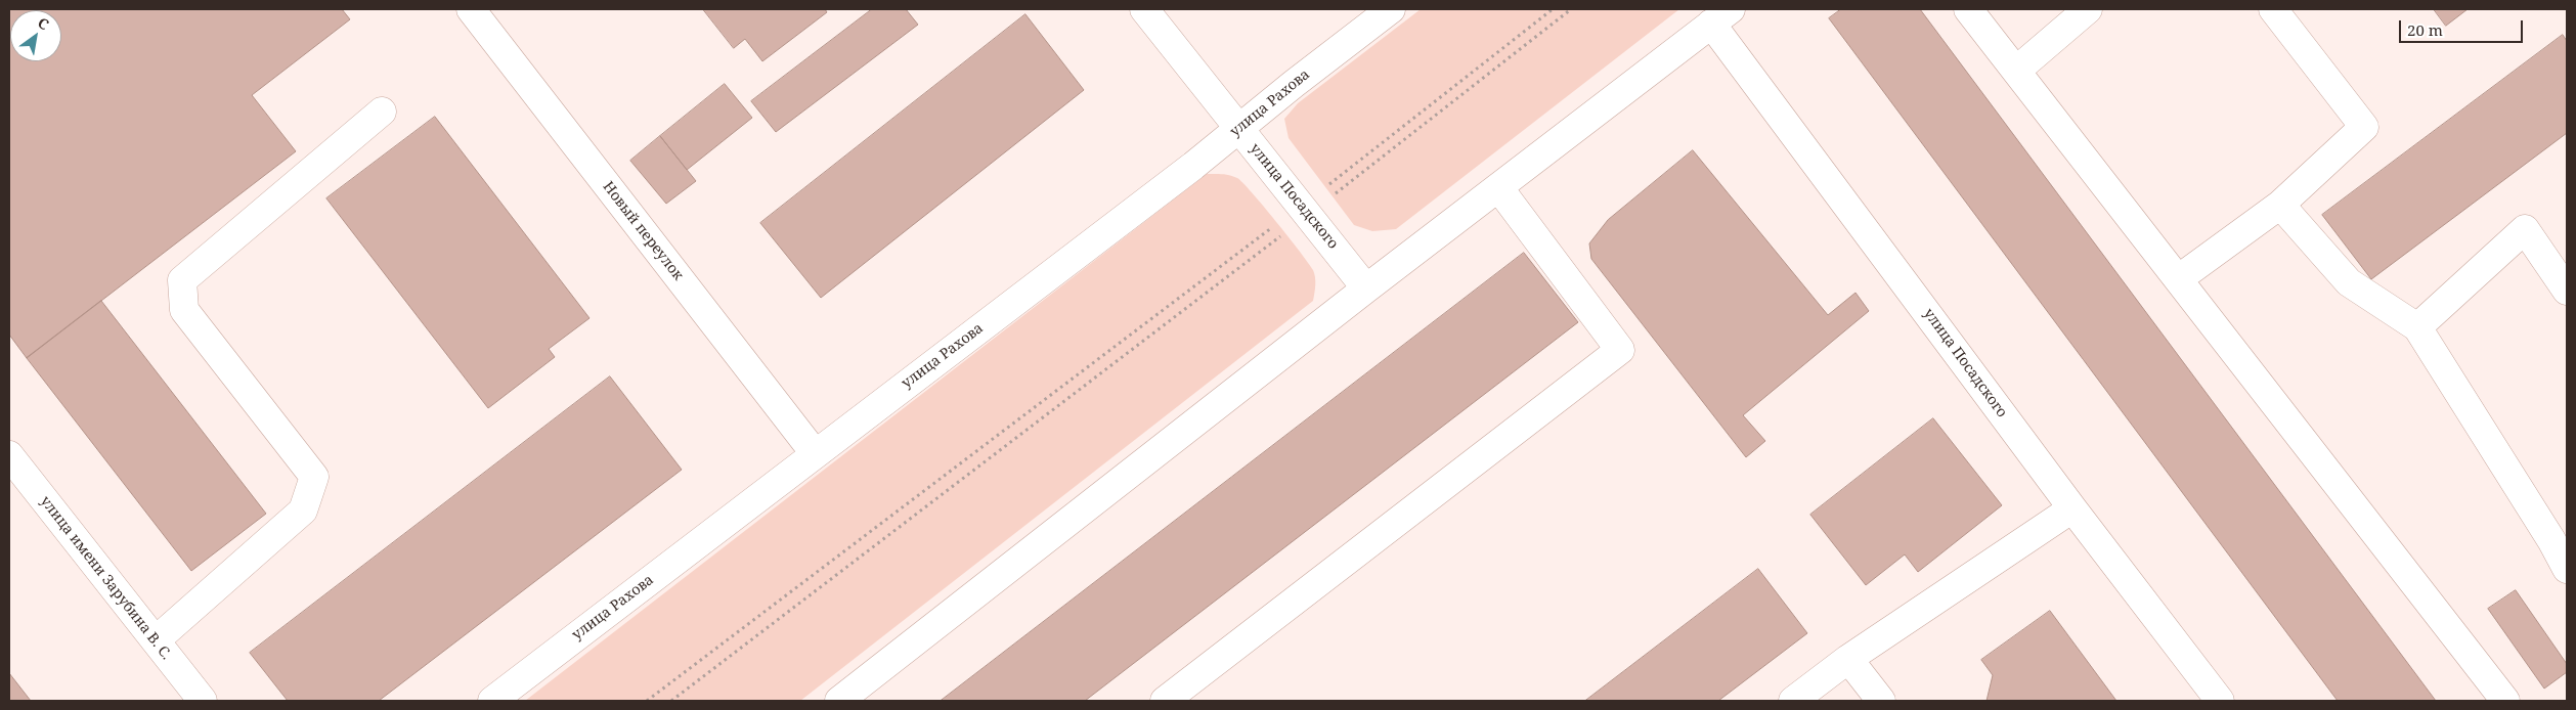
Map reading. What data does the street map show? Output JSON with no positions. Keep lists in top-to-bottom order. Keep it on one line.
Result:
{"streets":{"street":["улица Рахова","улица Посадского","Новый переулок","улица имени Зарубина В. С."]},"crossings":[["улица Рахова","улица Посадского"],["улица Рахова","Новый переулок"]],"scale_bar":"20 m","north":"top right"}
